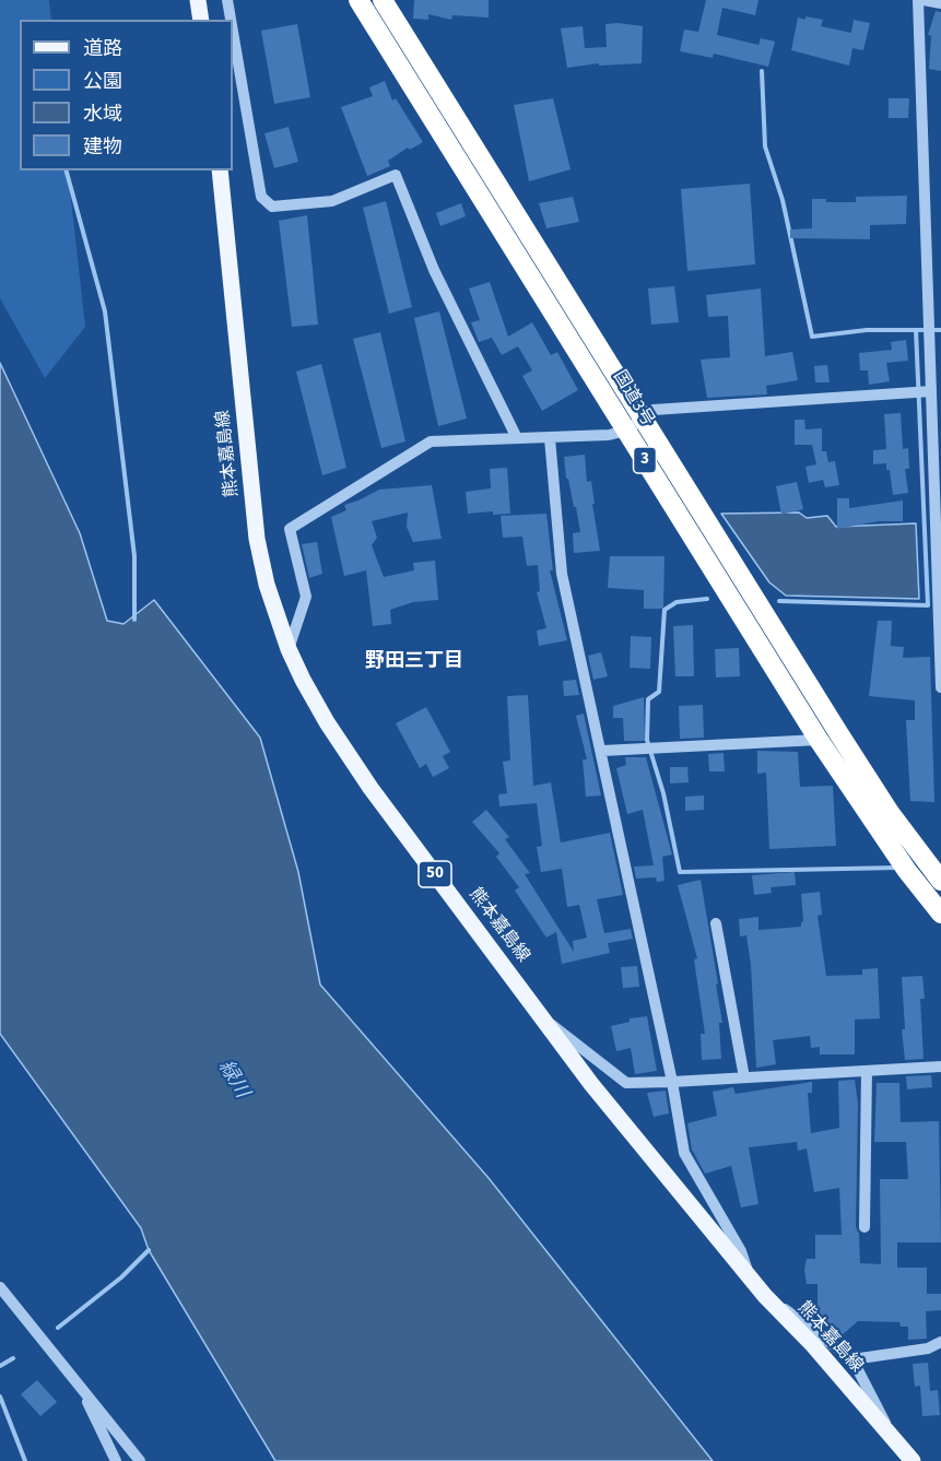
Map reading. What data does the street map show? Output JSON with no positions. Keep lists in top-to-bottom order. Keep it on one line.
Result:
{"streets":{"highway":["国道3号","3"],"main road":["熊本嘉島線","50"]},"districts":["野田三丁目"],"water":["緑川"],"legend":["道路","公園","水域","建物"]}
